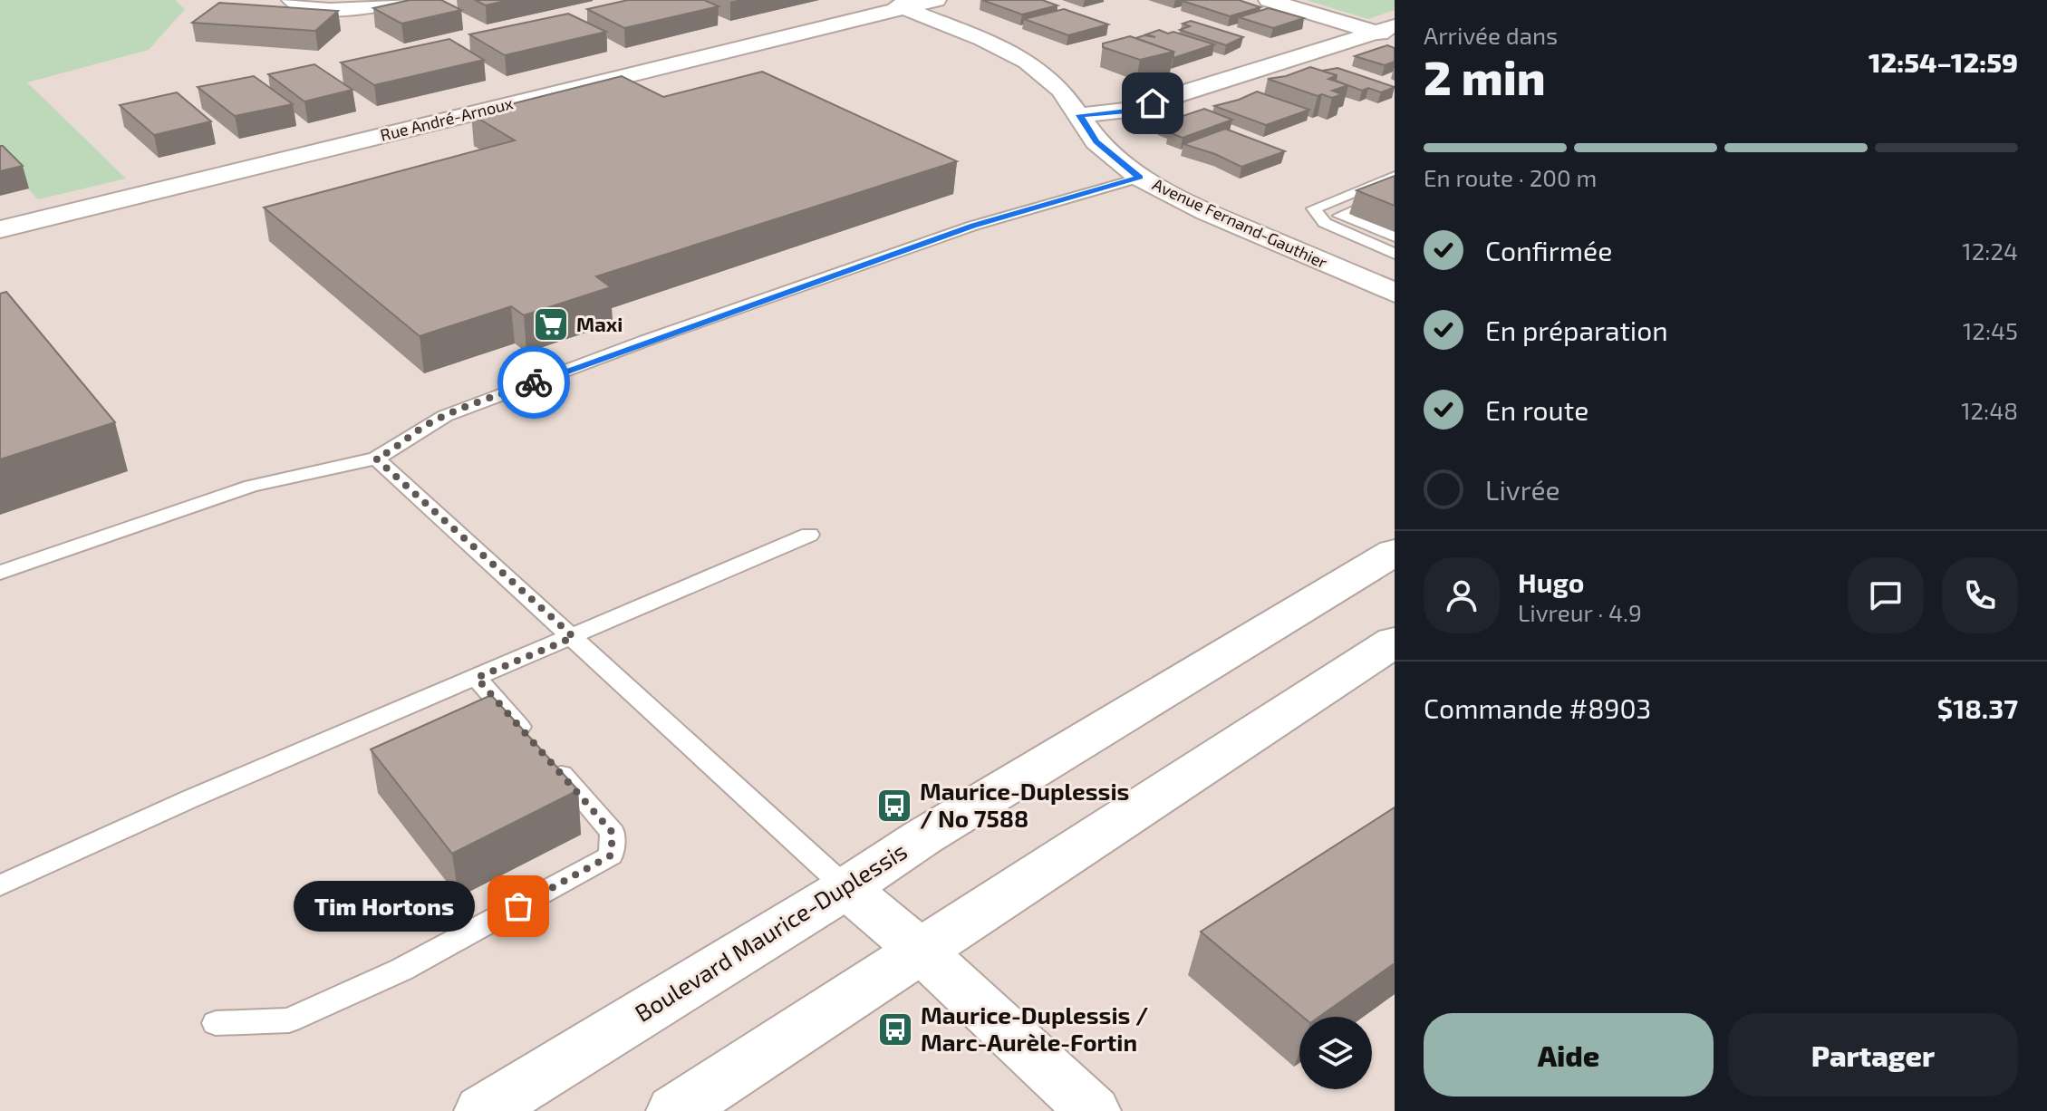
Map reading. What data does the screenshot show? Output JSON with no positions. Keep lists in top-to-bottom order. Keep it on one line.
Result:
{"streets":{"street":["Rue André-Arnoux","Avenue Fernand-Gauthier","Boulevard Maurice-Duplessis"]},"crossings":[["Rue André-Arnoux","Avenue Fernand-Gauthier"]],"places":{"supermarket":["Maxi"],"bus stop":["Maurice-Duplessis / No 7588","Maurice-Duplessis / Marc-Aurèle-Fortin"],"other":["Tim Hortons"]},"page":{"heading":["2 min","Arrivée dans","12:54–12:59"],"panel":["Hugo","Livreur · 4.9","Commande #8903","$18.37"],"bar":"En route · 200 m","list":[["Confirmée","12:24"],["En préparation","12:45"],["En route","12:48"],"Livrée"],"bubble":"Tim Hortons","buttons":["Aide","Partager"]}}
